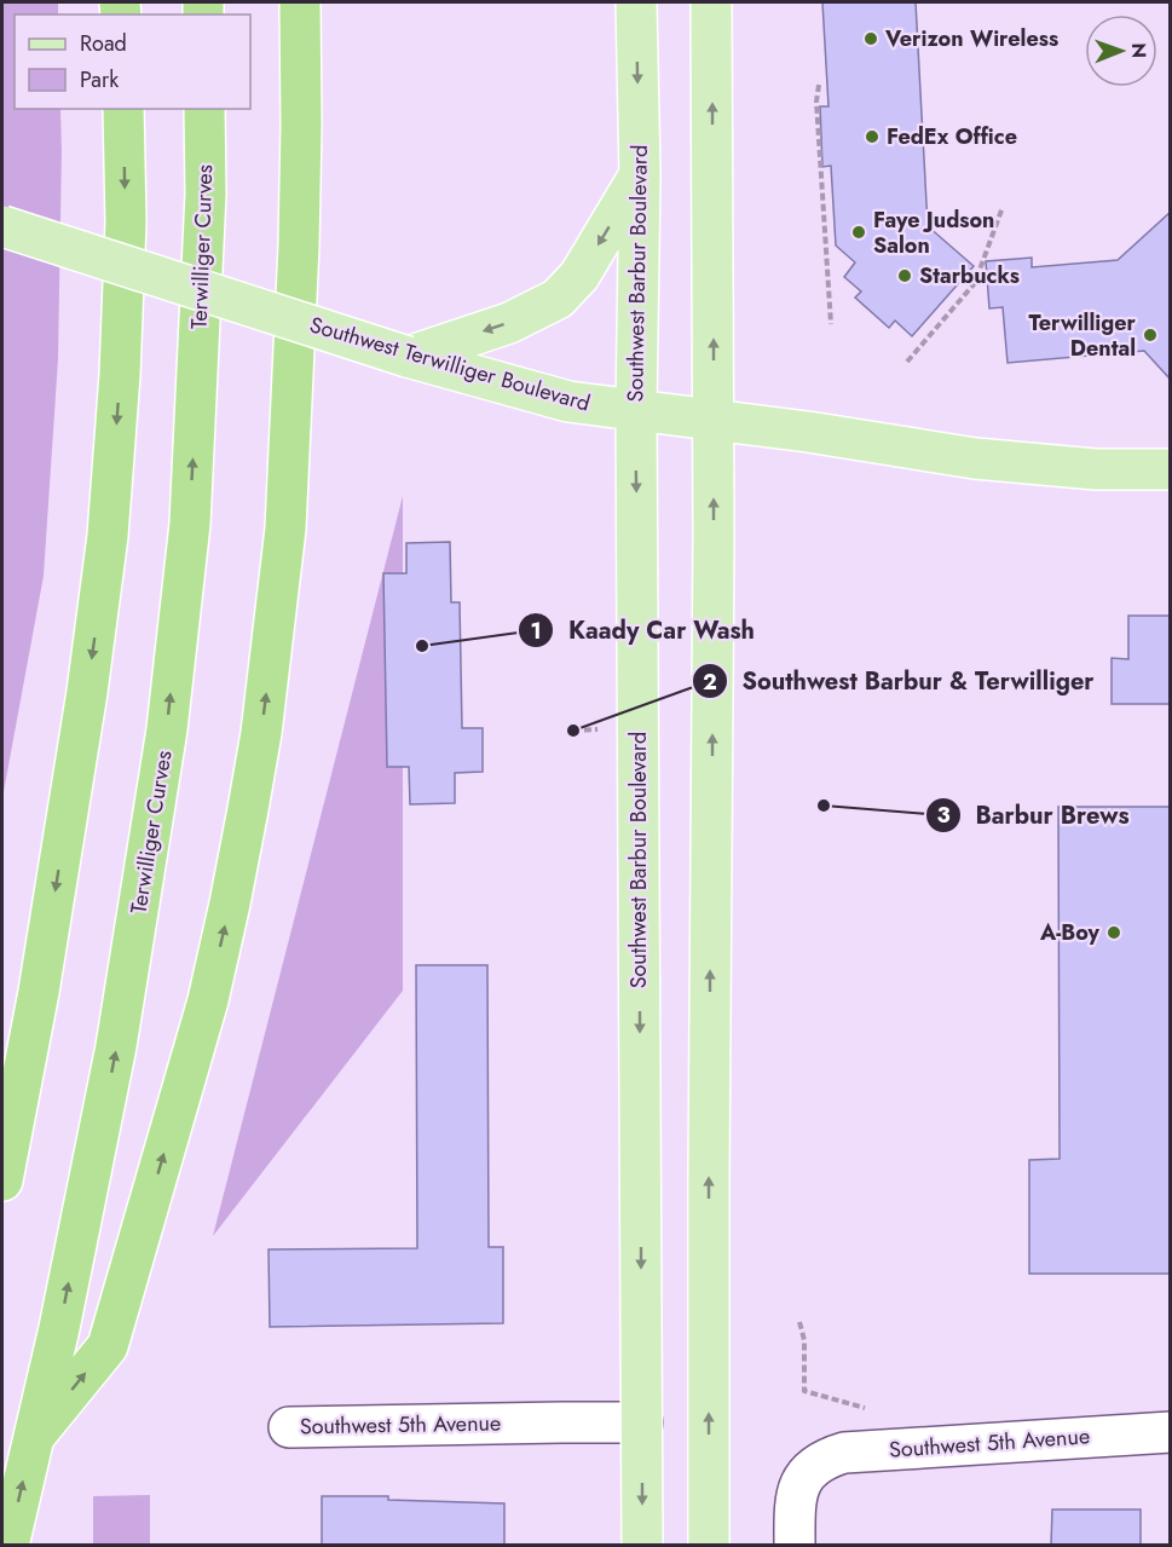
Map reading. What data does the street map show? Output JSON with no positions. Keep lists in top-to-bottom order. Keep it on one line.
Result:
{"streets":{"highway":["Terwilliger Curves"],"main road":["Southwest Barbur Boulevard","Southwest Terwilliger Boulevard"],"street":["Southwest 5th Avenue"]},"crossings":[["Southwest Barbur Boulevard","Southwest Terwilliger Boulevard"],["Southwest Barbur Boulevard","Southwest 5th Avenue"]],"places":["Verizon Wireless","FedEx Office","Faye Judson Salon","Starbucks","Terwilliger Dental","Kaady Car Wash","Southwest Barbur & Terwilliger","Barbur Brews","A-Boy"],"legend":["Road","Park"],"north":"right"}
